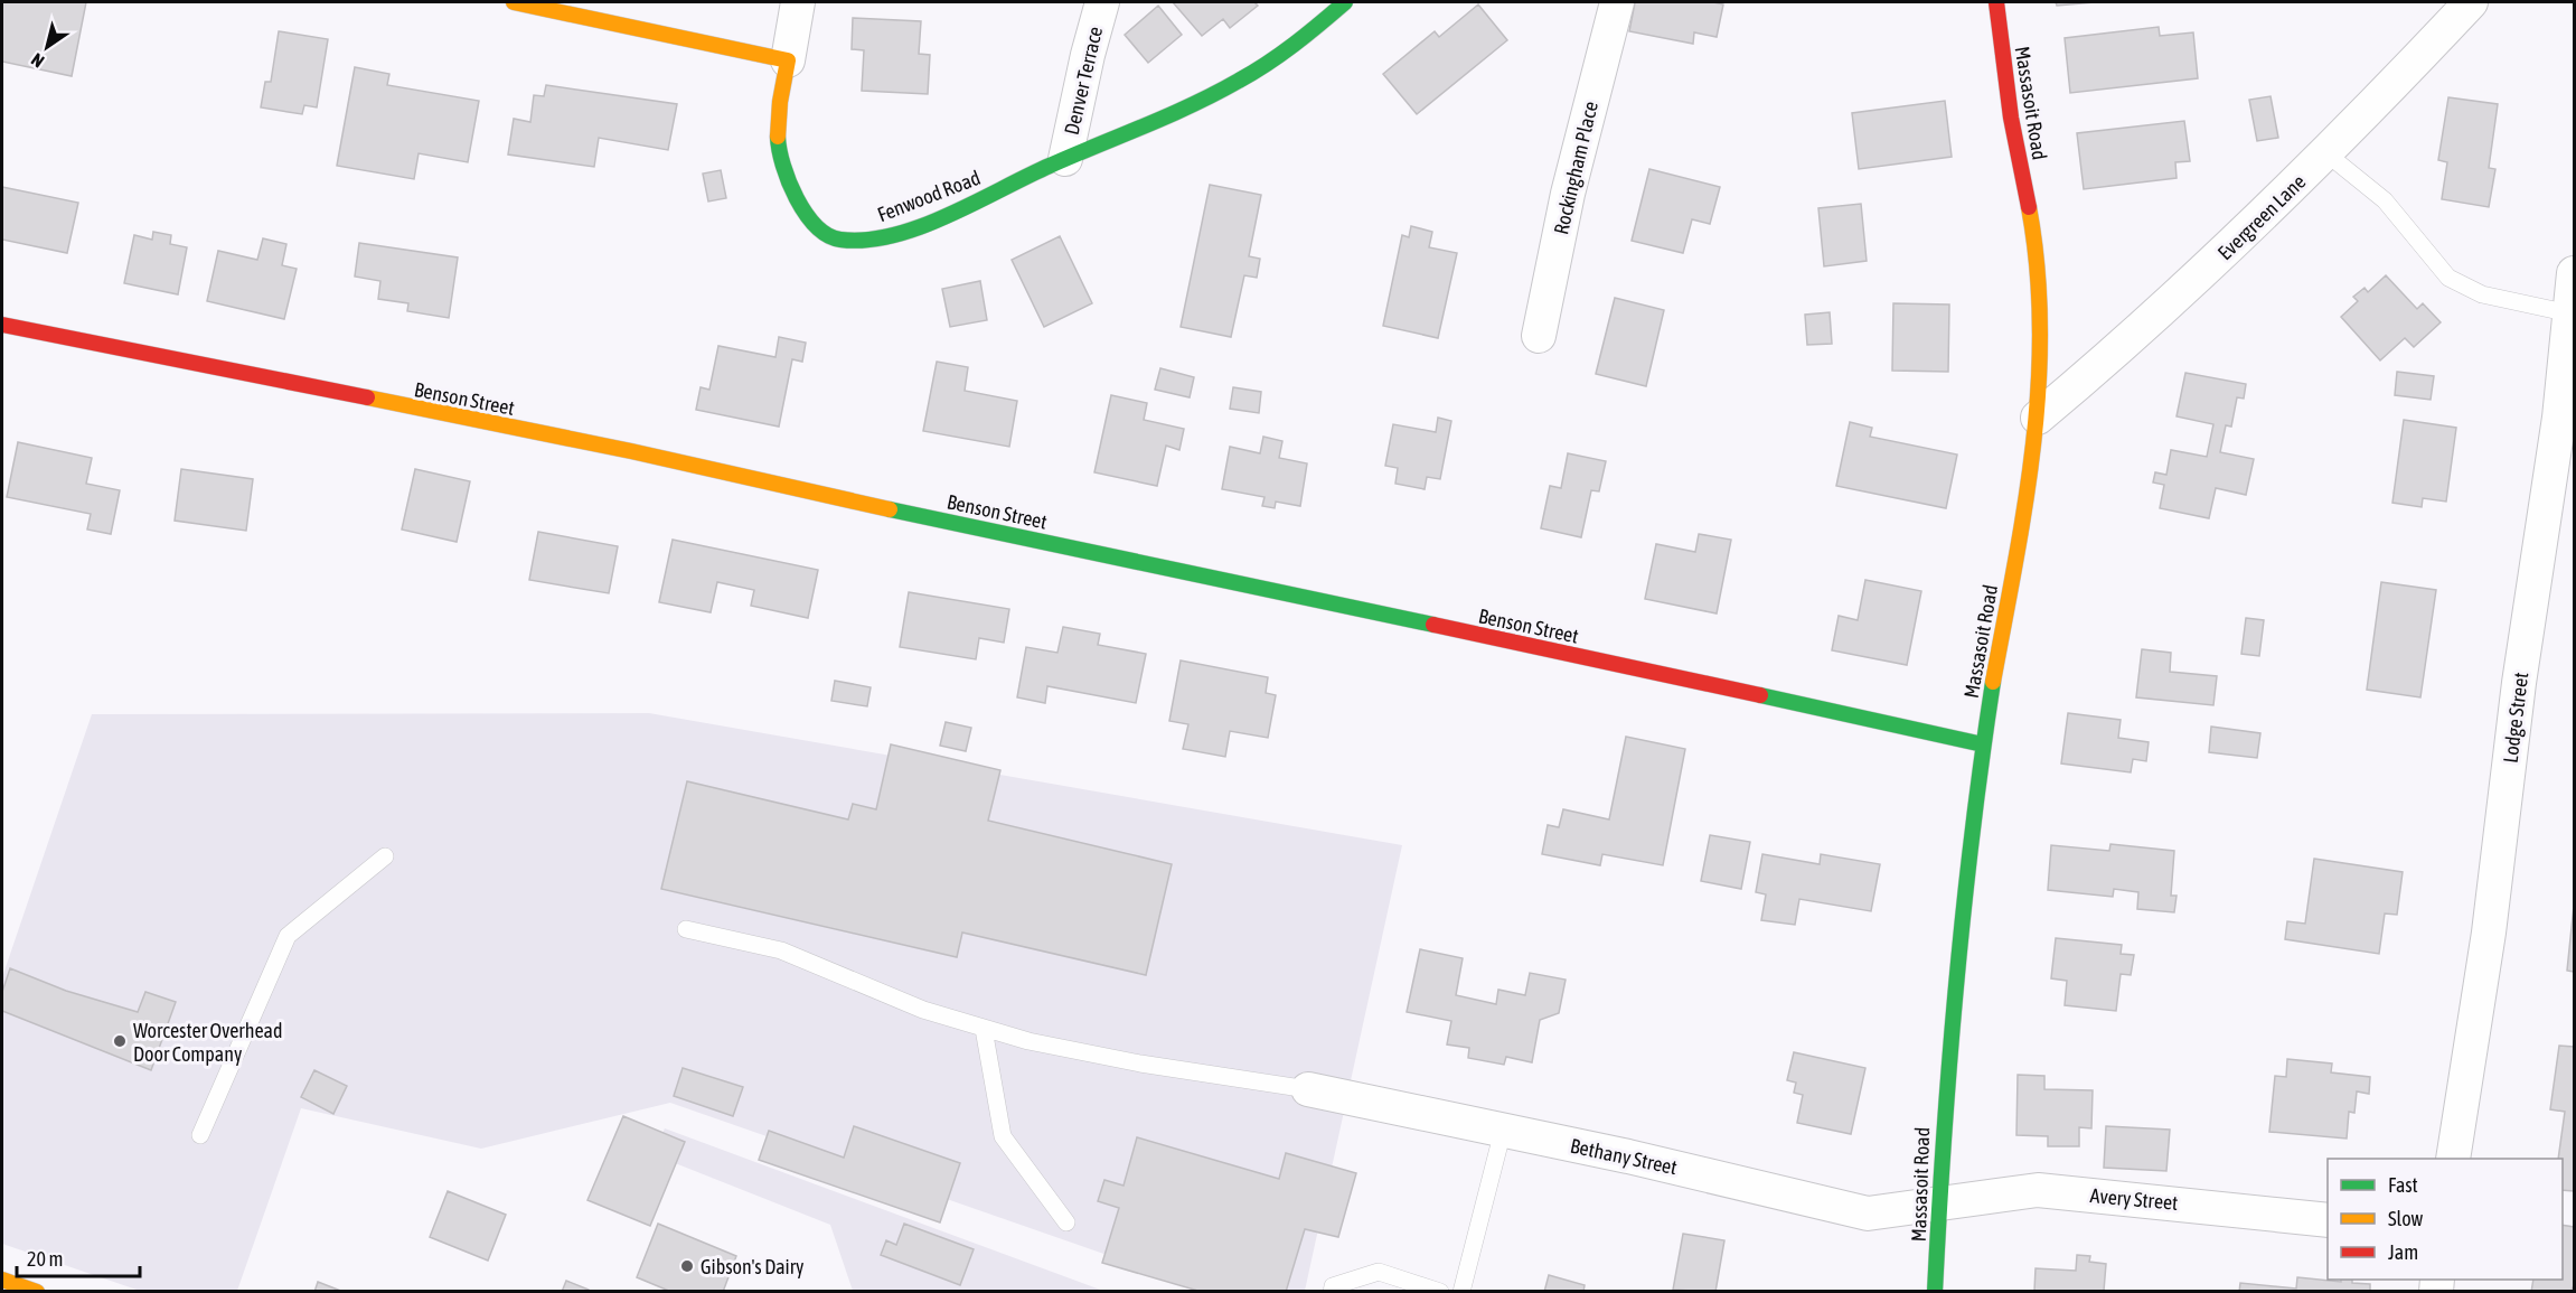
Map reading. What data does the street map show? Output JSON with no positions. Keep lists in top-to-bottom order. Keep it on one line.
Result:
{"streets":{"street":["Denver Terrace","Massasoit Road","Rockingham Place","Fenwood Road","Evergreen Lane","Benson Street","Lodge Street","Bethany Street","Avery Street"]},"crossings":[["Denver Terrace","Fenwood Road"],["Massasoit Road","Evergreen Lane"],["Massasoit Road","Benson Street"],["Massasoit Road","Bethany Street"],["Massasoit Road","Avery Street"],["Bethany Street","Avery Street"]],"places":["Worcester Overhead Door Company","Gibson's Dairy"],"legend":["Fast","Slow","Jam"],"scale_bar":"20 m","north":"bottom left"}
